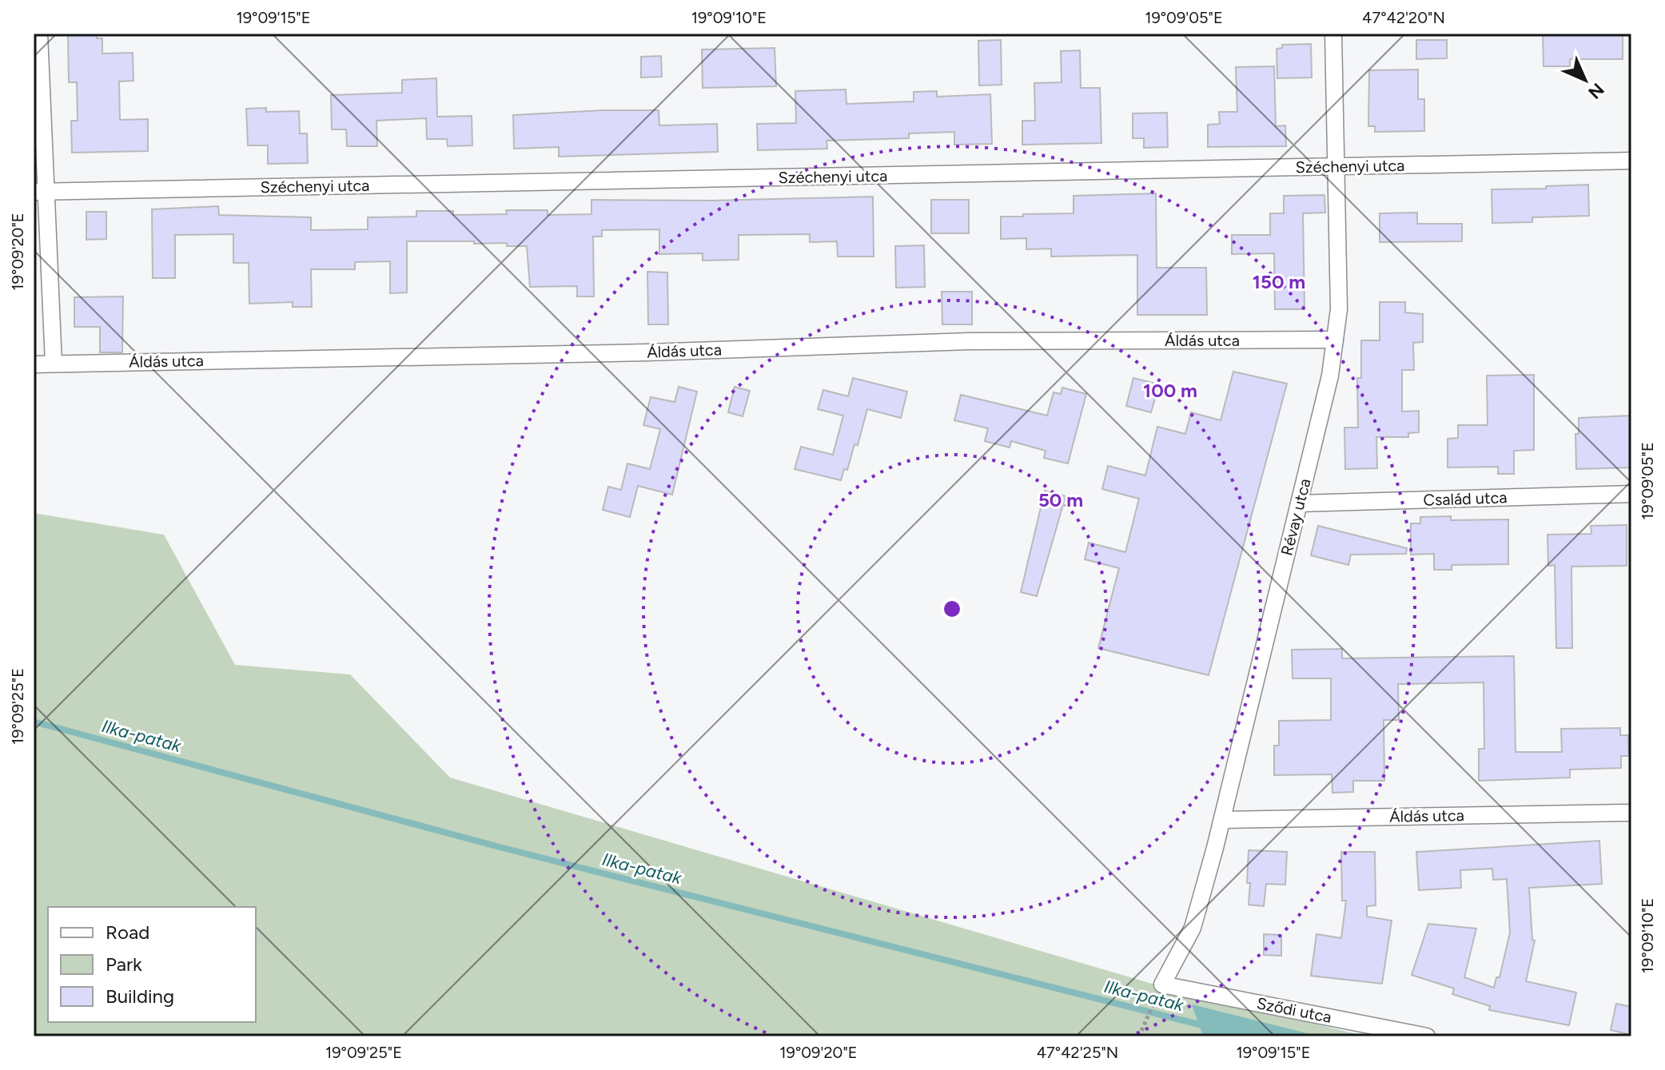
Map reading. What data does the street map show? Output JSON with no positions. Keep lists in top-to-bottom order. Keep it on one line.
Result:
{"streets":{"street":["Széchenyi utca","Áldás utca","Család utca","Révay utca","Sződi utca"]},"crossings":[["Széchenyi utca","Révay utca"],["Áldás utca","Révay utca"],["Család utca","Révay utca"],["Révay utca","Sződi utca"]],"water":["Ilka-patak"],"legend":["Road","Park","Building"],"north":"bottom right","coordinates":["19°09'15\"E","19°09'10\"E","19°09'05\"E","47°42'20\"N","19°09'20\"E","19°09'25\"E","47°42'25\"N"],"rings":["150 m","100 m","50 m"]}
